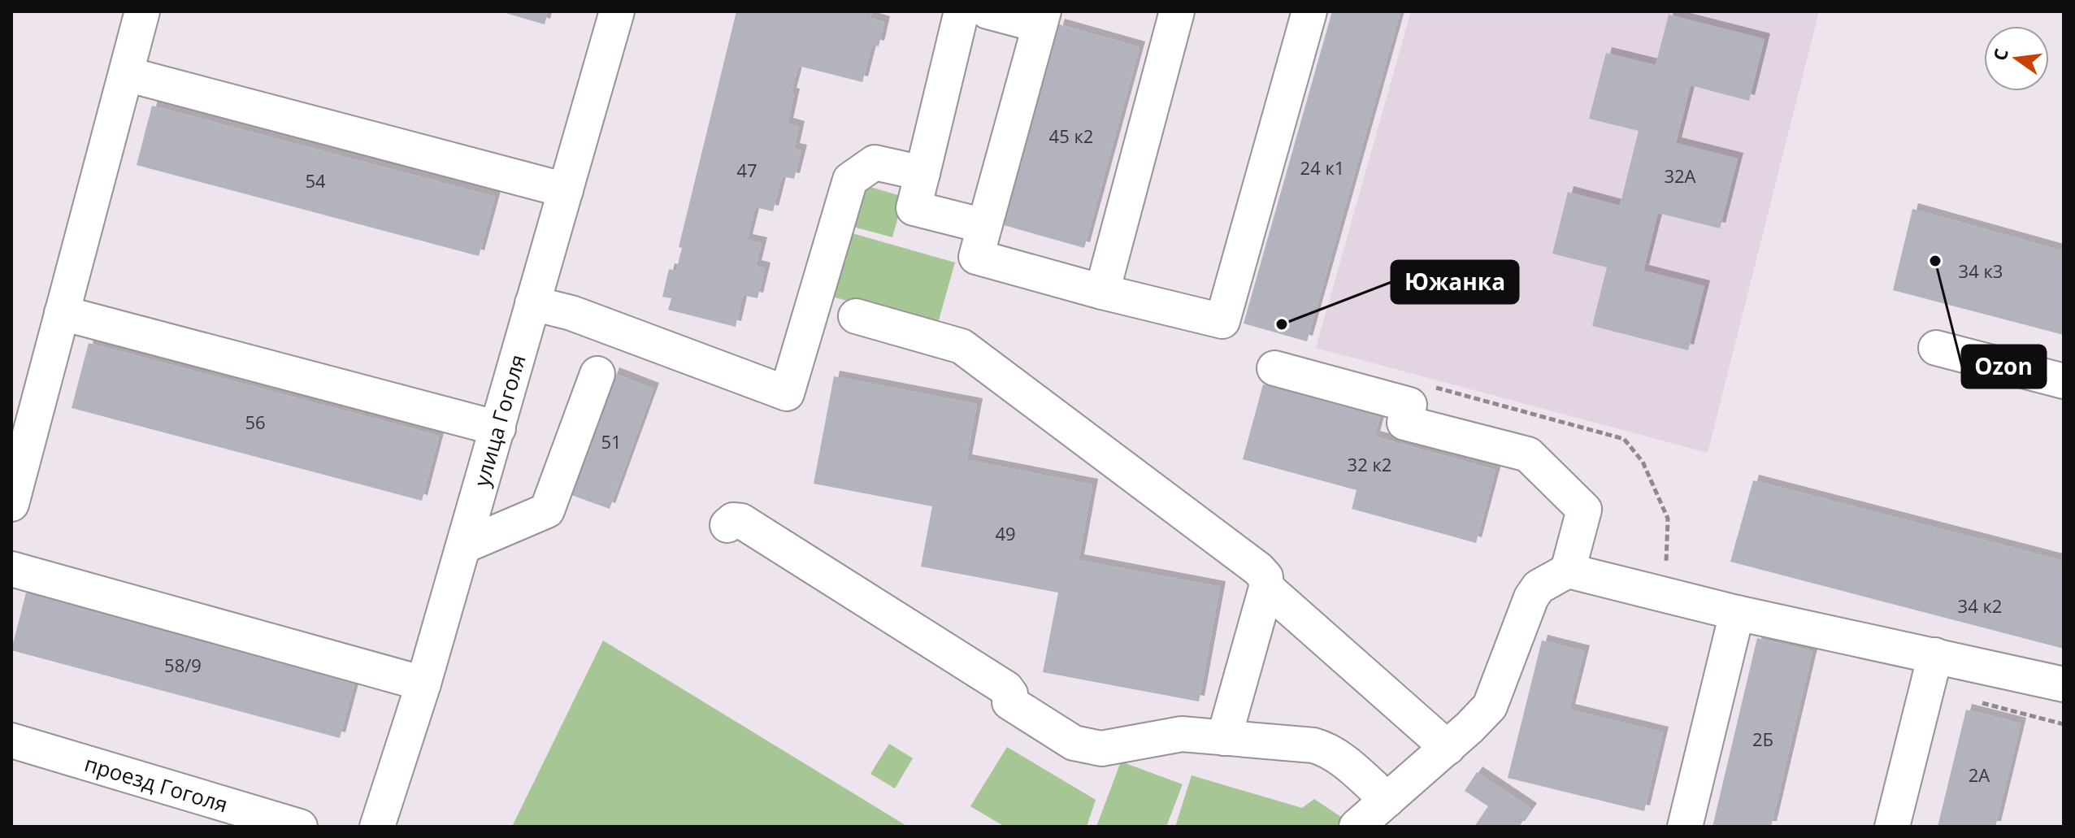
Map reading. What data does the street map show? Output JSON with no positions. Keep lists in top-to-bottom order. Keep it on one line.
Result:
{"streets":{"street":["улица Гоголя","проезд Гоголя"]},"places":["Ozon","Южанка"],"house_numbers":["45 к2","24 к1","47","32А","54","34 к3","56","51","32 к2","49","34 к2","58/9","2Б","2А"],"north":"left"}
